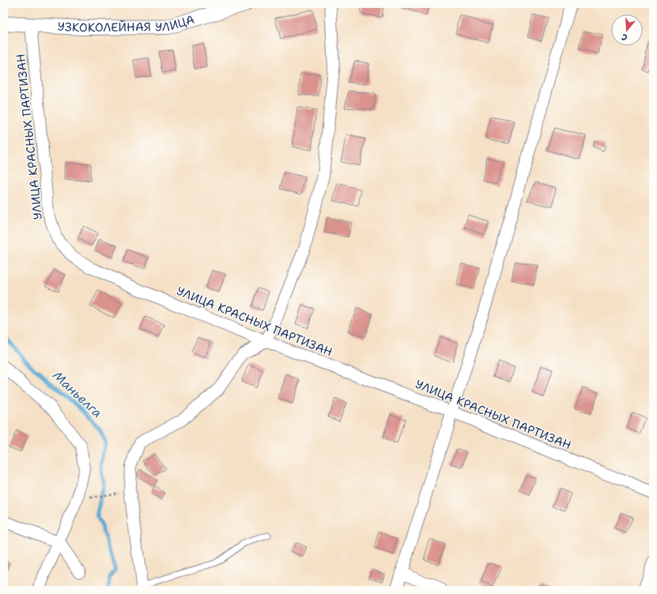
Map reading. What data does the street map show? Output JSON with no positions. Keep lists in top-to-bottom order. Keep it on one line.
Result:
{"streets":{"street":["УЗКОКОЛЕЙНАЯ УЛИЦА","УЛИЦА КРАСНЫХ ПАРТИЗАН"]},"crossings":[["УЗКОКОЛЕЙНАЯ УЛИЦА","УЛИЦА КРАСНЫХ ПАРТИЗАН"]],"water":["Маньелга"],"north":"bottom"}
